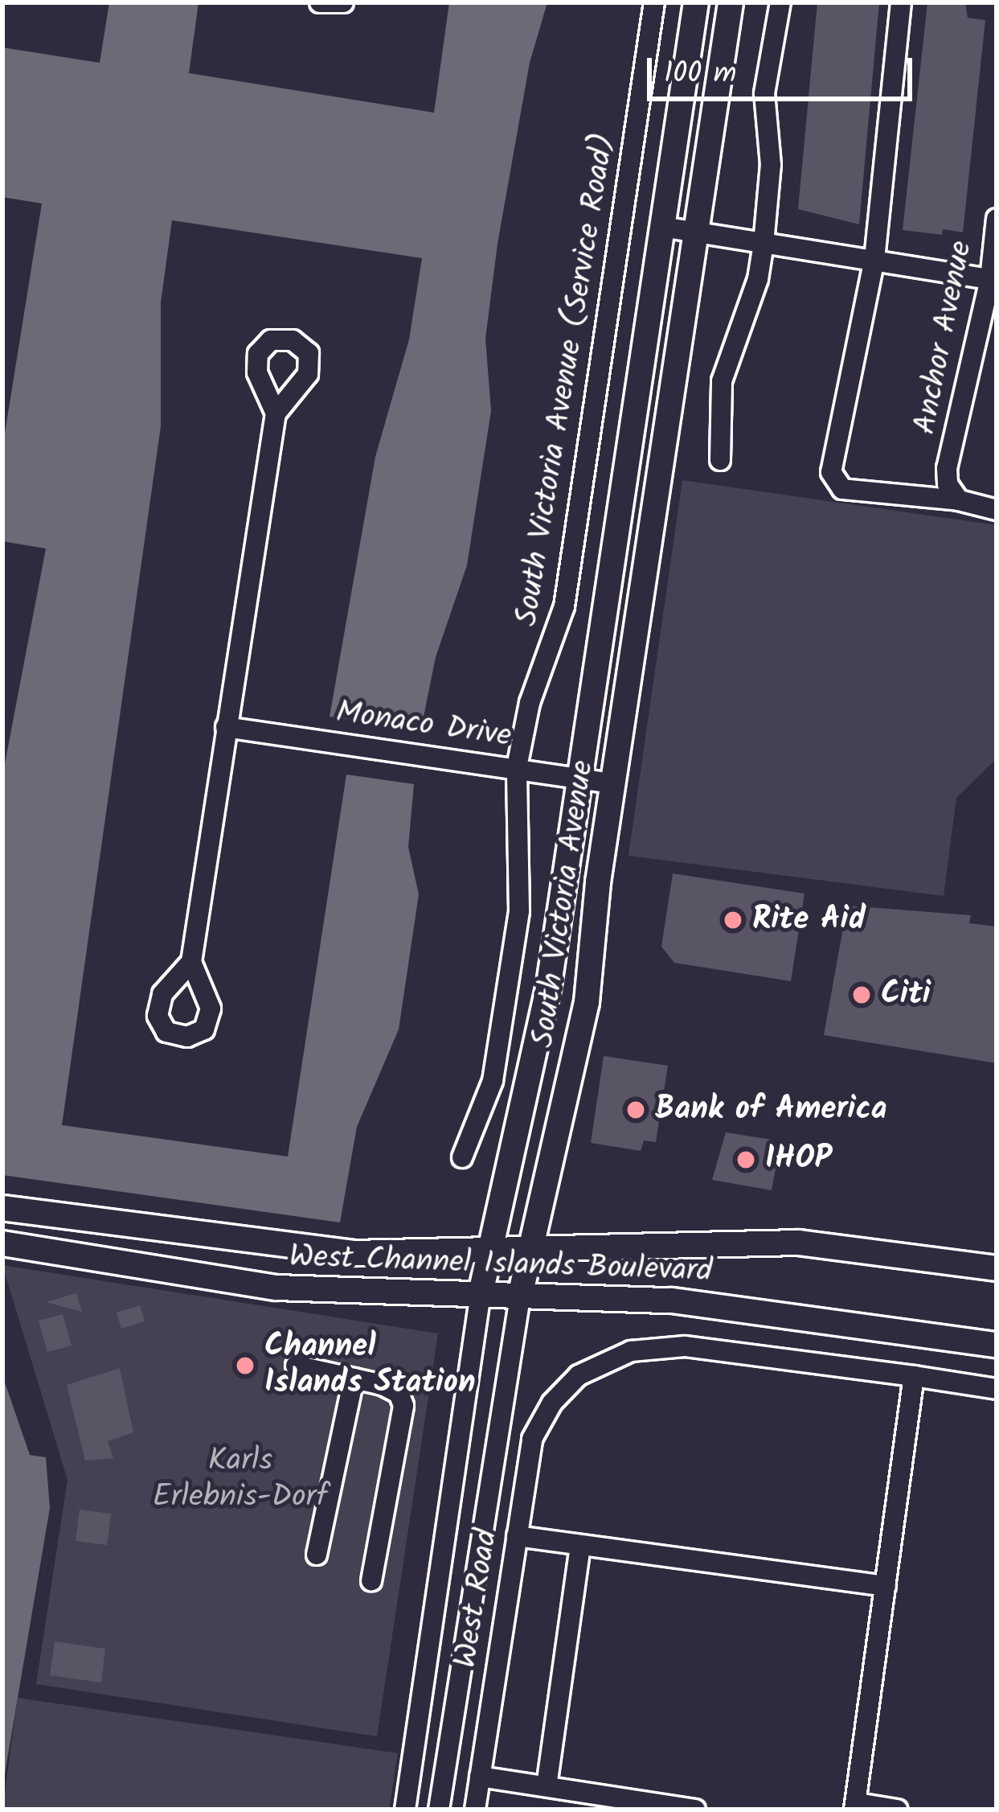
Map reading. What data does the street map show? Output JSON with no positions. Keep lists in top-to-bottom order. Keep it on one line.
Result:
{"streets":{"main road":["South Victoria Avenue","West Channel Islands Boulevard"],"street":["Anchor Avenue","South Victoria Avenue (Service Road)","Monaco Drive","West Road"]},"crossings":[["South Victoria Avenue (Service Road)","Monaco Drive"],["Monaco Drive","South Victoria Avenue"],["South Victoria Avenue","West Channel Islands Boulevard"]],"parks":["Karls Erlebnis-Dorf"],"places":["Rite Aid","Citi","Bank of America","IHOP","Channel Islands Station"],"scale_bar":"100 m"}
